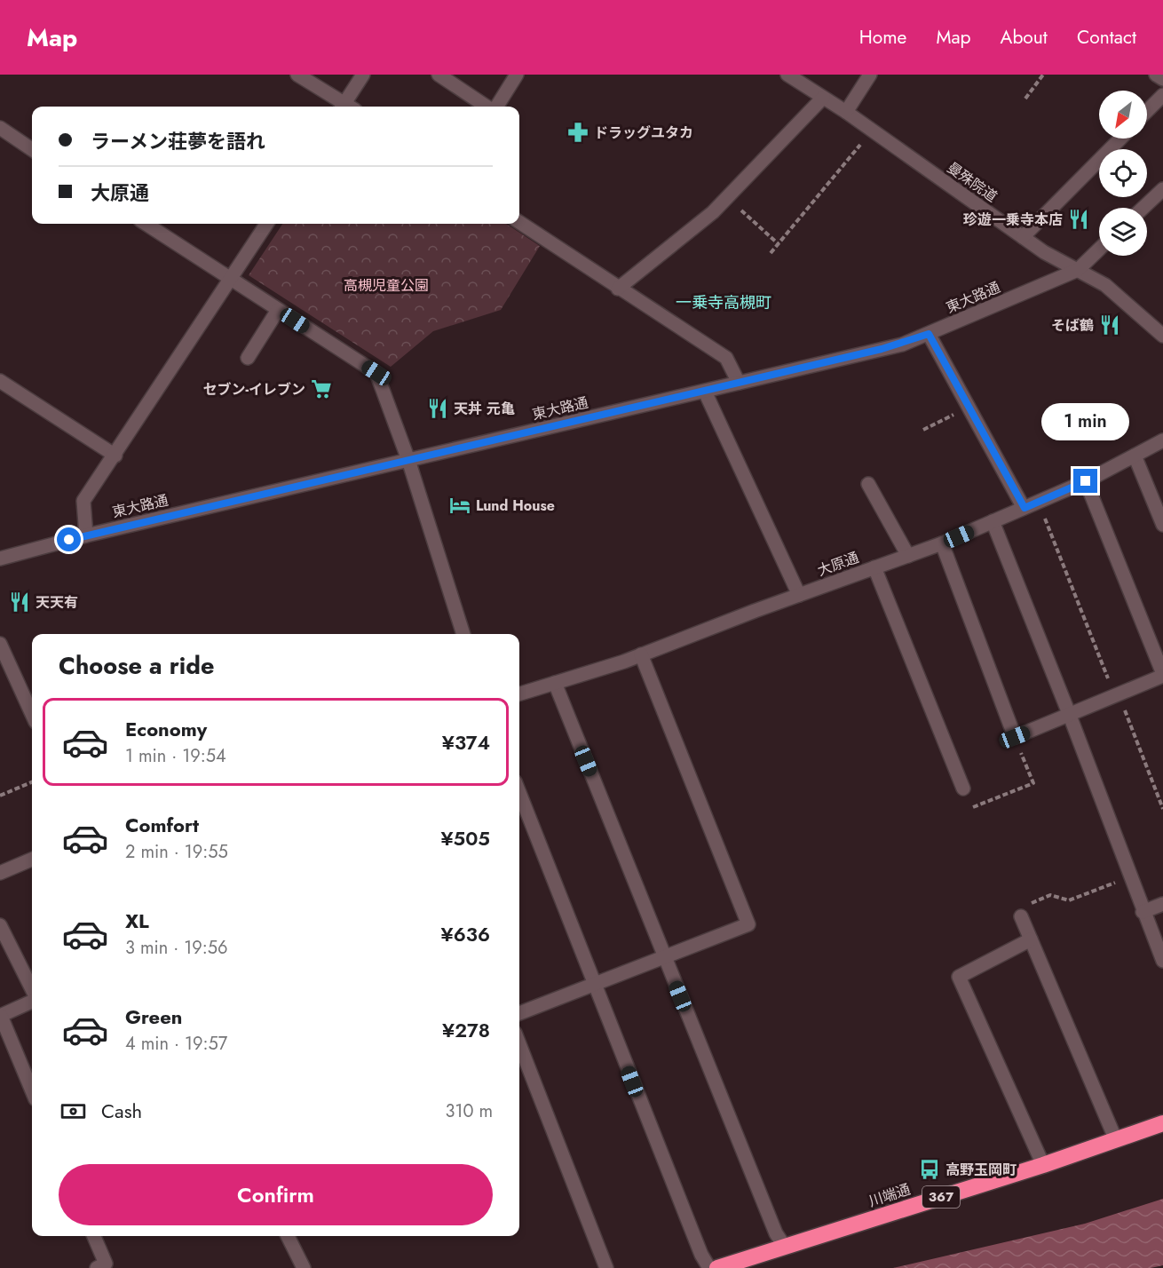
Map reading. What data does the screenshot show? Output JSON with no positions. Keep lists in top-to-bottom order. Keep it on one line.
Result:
{"streets":{"highway":["川端通","367"],"street":["曼殊院道","東大路通","大原通"]},"crossings":[["曼殊院道","東大路通"]],"districts":["一乗寺高槻町"],"parks":["高槻児童公園"],"places":{"pharmacy":["ドラッグユタカ"],"restaurant":["珍遊一乗寺本店","そば鶴","天丼 元亀","天天有"],"supermarket":["セブン-イレブン"],"hotel":["Lund House"],"bus stop":["高野玉岡町"]},"north":"bottom left","page":{"header":"Map","nav":["Home","Map","About","Contact"],"banner":["ラーメン荘夢を語れ","大原通"],"bubble":"1 min","heading":"Choose a ride","list":[{"name":"Economy","note":"1 min · 19:54","value":"¥374"},{"name":"Comfort","note":"2 min · 19:55","value":"¥505"},{"name":"XL","note":"3 min · 19:56","value":"¥636"},{"name":"Green","note":"4 min · 19:57","value":"¥278"}],"pay":["Cash","310 m"],"buttons":"Confirm"}}
